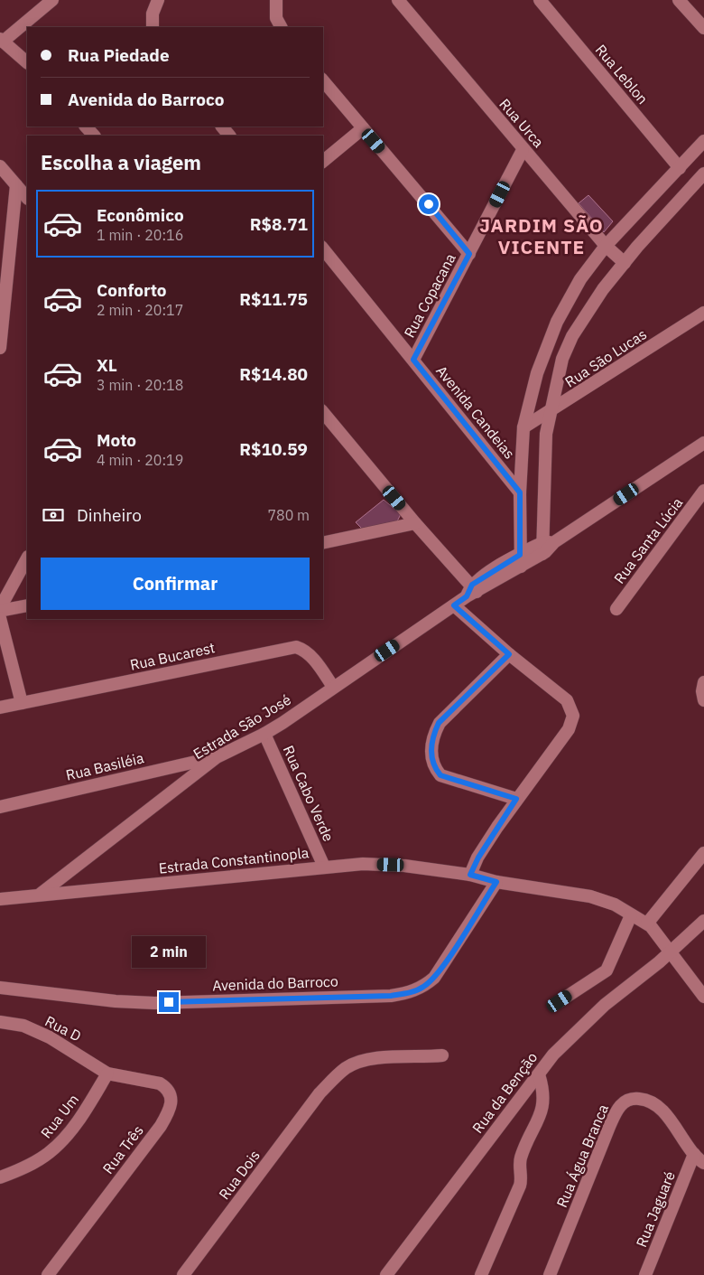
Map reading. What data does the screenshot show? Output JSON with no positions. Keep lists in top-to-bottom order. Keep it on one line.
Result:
{"streets":{"street":["Rua Leblon","Rua Urca","Rua Copacana","Rua São Lucas","Avenida Candeias","Rua Santa Lúcia","Rua Bucarest","Estrada São José","Rua Basiléia","Rua Cabo Verde","Estrada Constantinopla","Avenida do Barroco","Rua D","Rua da Benção","Rua Um","Rua Três","Rua Água Branca","Rua Dois","Rua Jaguaré"]},"crossings":[["Rua Urca","Rua Copacana"],["Rua Copacana","Avenida Candeias"],["Rua Bucarest","Estrada São José"],["Estrada São José","Rua Basiléia"],["Estrada São José","Rua Cabo Verde"],["Estrada São José","Estrada Constantinopla"],["Rua Cabo Verde","Estrada Constantinopla"],["Estrada Constantinopla","Avenida do Barroco"],["Rua D","Rua Um"],["Rua D","Rua Três"],["Rua Um","Rua Três"],["Rua Água Branca","Rua Jaguaré"]],"districts":["JARDIM SÃO VICENTE"],"page":{"banner":["Rua Piedade","Avenida do Barroco"],"heading":"Escolha a viagem","list":[{"name":"Econômico","note":"1 min · 20:16","value":"R$8.71"},{"name":"Conforto","note":"2 min · 20:17","value":"R$11.75"},{"name":"XL","note":"3 min · 20:18","value":"R$14.80"},{"name":"Moto","note":"4 min · 20:19","value":"R$10.59"}],"pay":["Dinheiro","780 m"],"buttons":"Confirmar","bubble":"2 min"}}
